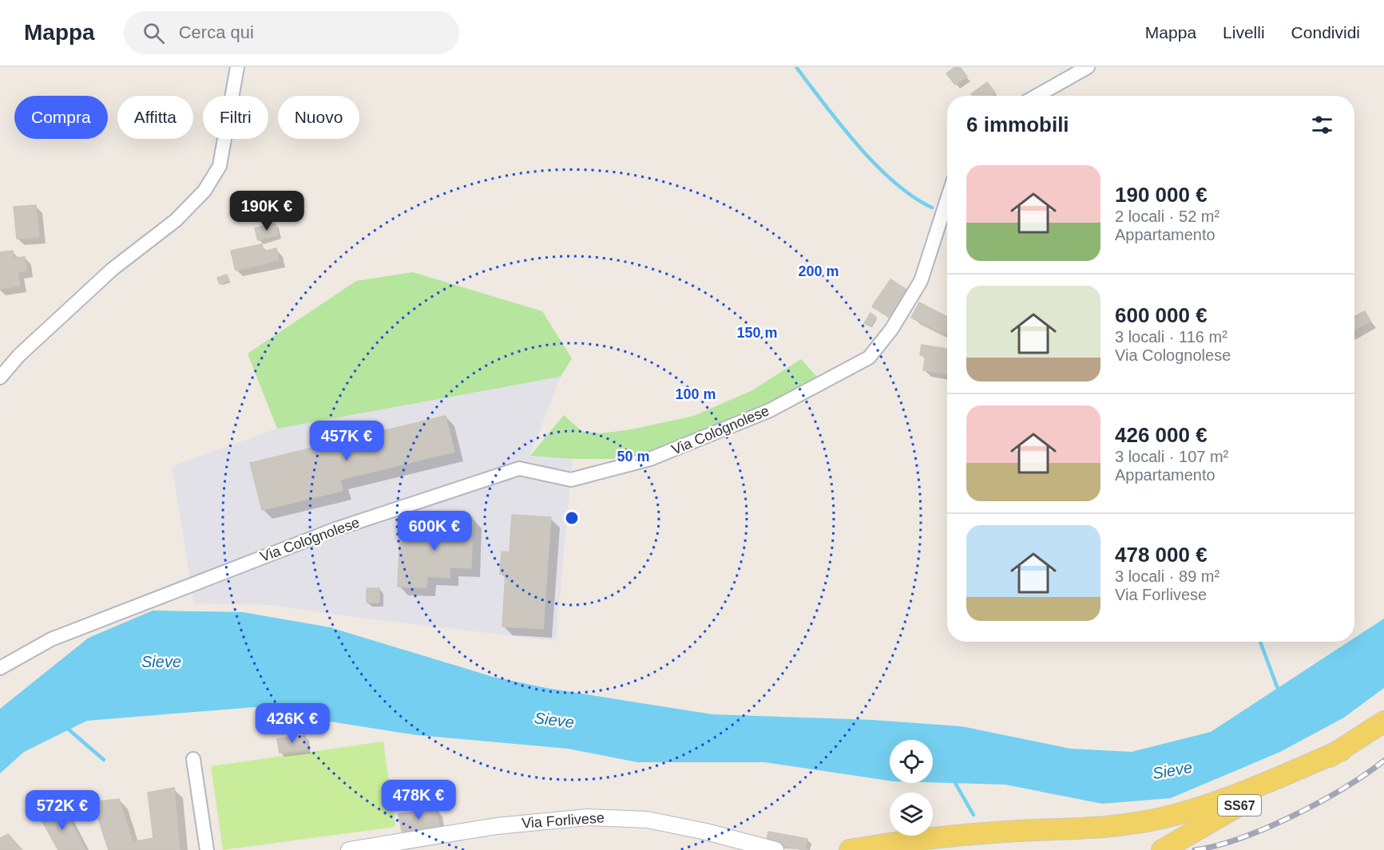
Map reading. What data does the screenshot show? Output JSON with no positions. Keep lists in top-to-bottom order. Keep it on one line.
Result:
{"streets":{"main road":["SS67"],"street":["Via Colognolese","Via Forlivese"]},"water":["Sieve"],"page":{"header":"Mappa","search":"Cerca qui","nav":["Mappa","Livelli","Condividi"],"chip":["Compra","Affitta","Filtri","Nuovo"],"heading":"6 immobili","list":[{"name":"190 000 €","note":"2 locali · 52 m² · Appartamento"},{"name":"600 000 €","note":"3 locali · 116 m² · Via Colognolese"},{"name":"426 000 €","note":"3 locali · 107 m² · Appartamento"},{"name":"478 000 €","note":"3 locali · 89 m² · Via Forlivese"}],"price":["190K €","457K €","600K €","426K €","478K €","572K €"]},"rings":["200 m","150 m","100 m","50 m"]}
